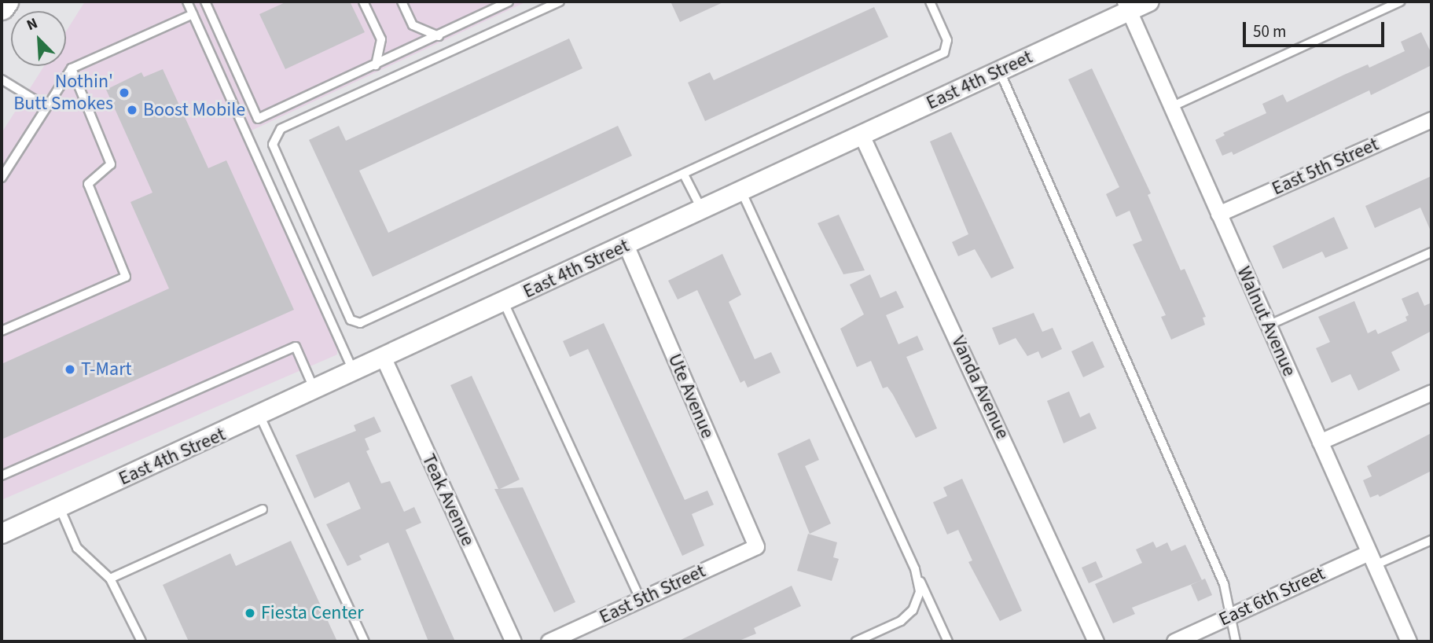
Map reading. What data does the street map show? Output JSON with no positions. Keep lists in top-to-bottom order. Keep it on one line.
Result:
{"streets":{"street":["East 4th Street","East 5th Street","Walnut Avenue","Vanda Avenue","Ute Avenue","Teak Avenue","East 6th Street"]},"crossings":[["East 4th Street","Walnut Avenue"],["East 4th Street","Vanda Avenue"],["East 4th Street","Ute Avenue"],["East 4th Street","Teak Avenue"],["East 5th Street","Walnut Avenue"],["East 5th Street","Ute Avenue"],["Walnut Avenue","East 6th Street"]],"places":["Nothin' Butt Smokes","Boost Mobile","T-Mart","Fiesta Center"],"scale_bar":"50 m","north":"top left"}
